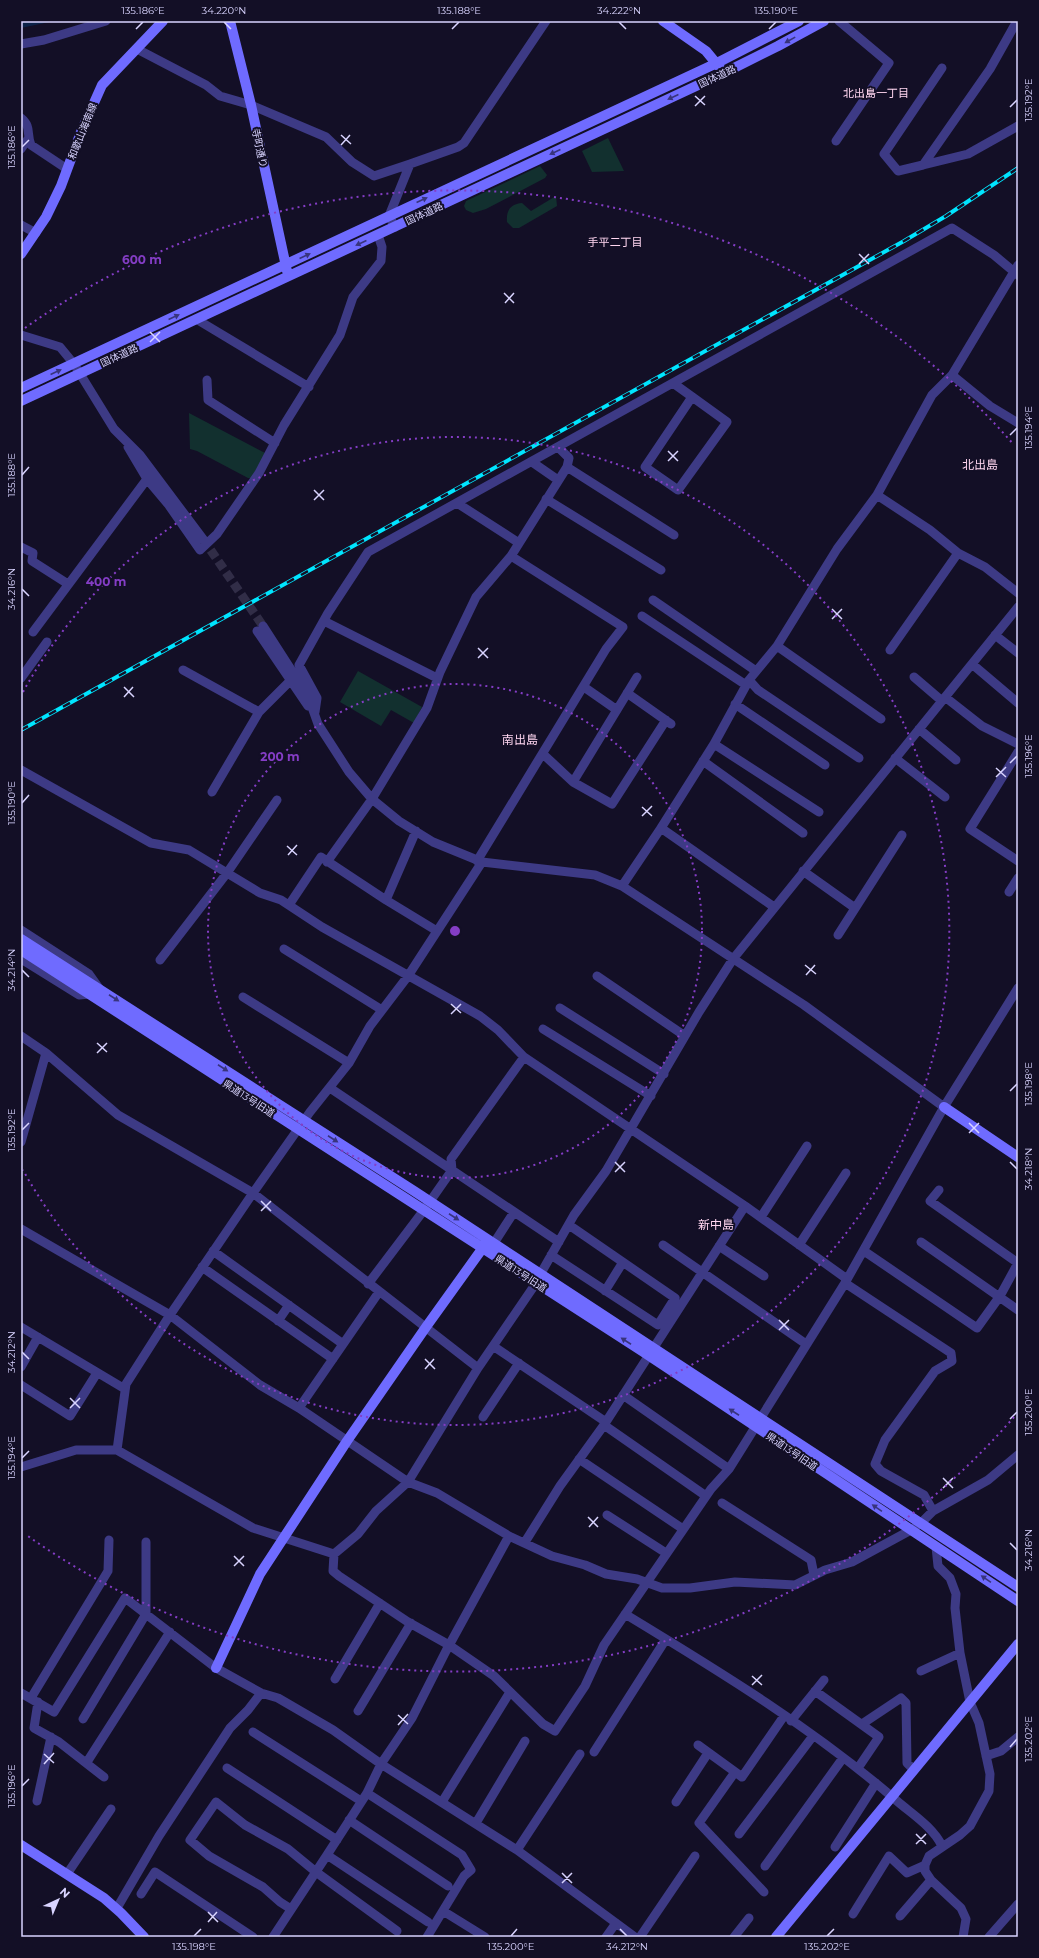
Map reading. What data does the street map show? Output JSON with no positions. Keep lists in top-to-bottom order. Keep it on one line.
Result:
{"streets":{"street":["国体道路","和歌山海南線","寺町通り","県道13号旧道"]},"crossings":[["国体道路","寺町通り"]],"districts":["北出島一丁目","手平二丁目","北出島","南出島","新中島"],"north":"top right","coordinates":["135.186°E","34.220°N","135.188°E","34.222°N","135.190°E","135.192°E","135.194°E","34.216°N","135.196°E","34.214°N","135.198°E","34.218°N","34.212°N","135.200°E","135.202°E"],"rings":["600 m","400 m","200 m"]}
